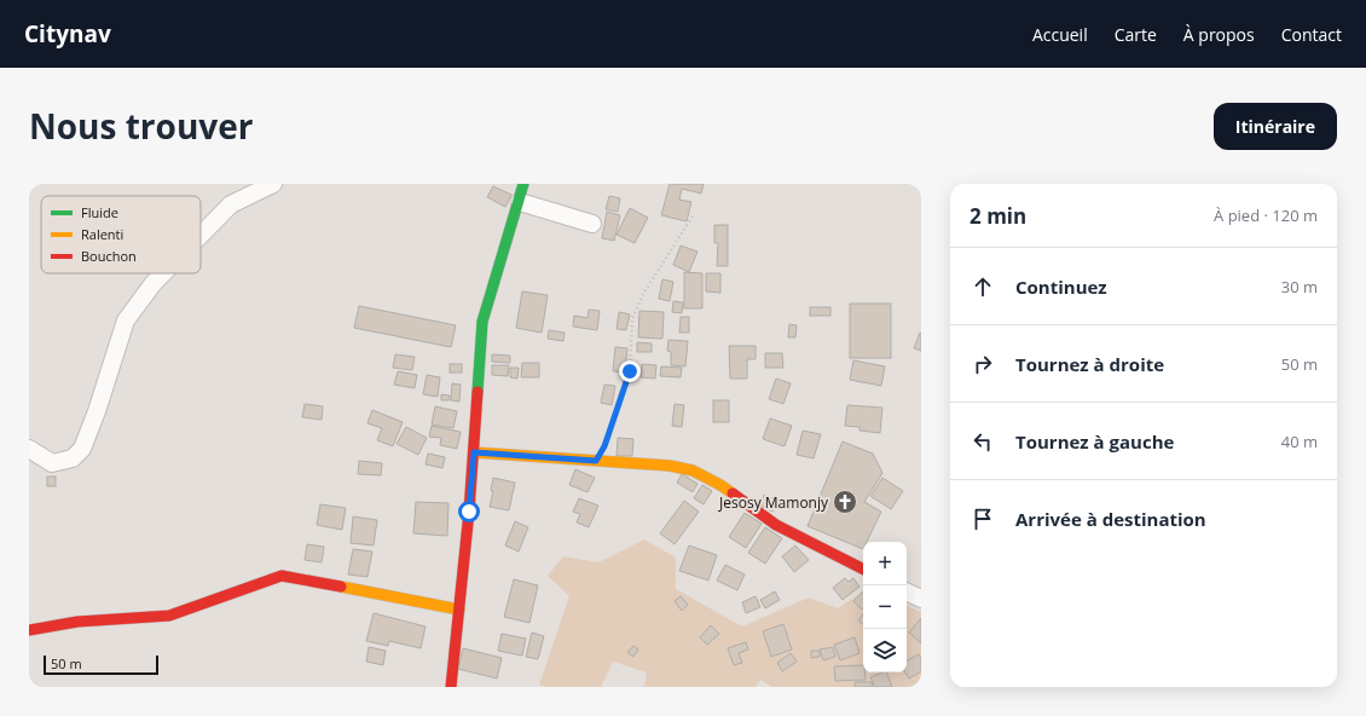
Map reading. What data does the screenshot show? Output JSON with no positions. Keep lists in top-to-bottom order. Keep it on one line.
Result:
{"places":{"church":["Jesosy Mamonjy"]},"legend":["Fluide","Ralenti","Bouchon"],"scale_bar":"50 m","page":{"header":"Citynav","nav":["Accueil","Carte","À propos","Contact"],"title":"Nous trouver","buttons":"Itinéraire","heading":["2 min","À pied · 120 m"],"list":[["Continuez","30 m"],["Tournez à droite","50 m"],["Tournez à gauche","40 m"],"Arrivée à destination"],"map_buttons":["+","−"],"scale":"50 m"}}
